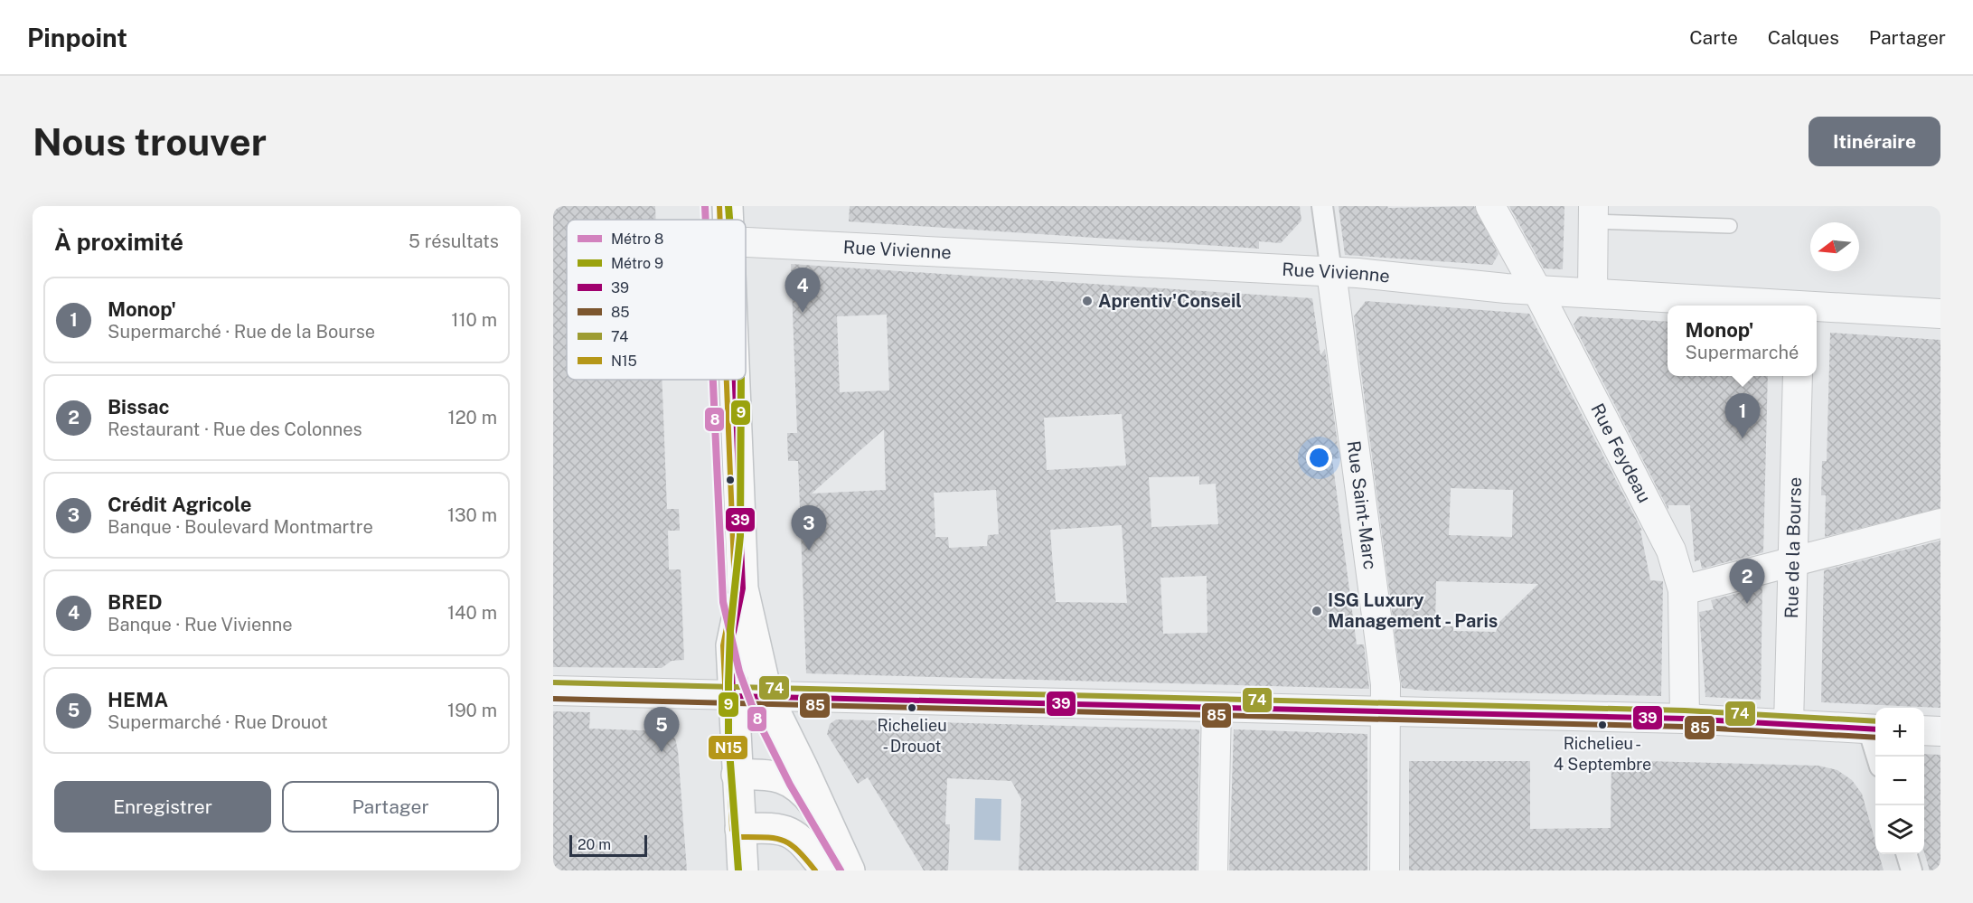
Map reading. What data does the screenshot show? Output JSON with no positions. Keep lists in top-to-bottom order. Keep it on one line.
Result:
{"streets":{"street":["Rue Vivienne","Rue Feydeau","Rue Saint-Marc","Rue de la Bourse"]},"crossings":[["Rue Vivienne","Rue Feydeau"],["Rue Vivienne","Rue Saint-Marc"]],"places":["Aprentiv'Conseil","ISG Luxury Management - Paris","Richelieu - Drouot","Richelieu - 4 Septembre"],"lines":["metro line 8","metro line 9","transit line 39","transit line N15","transit line 74","transit line 85"],"legend":["Métro 8","Métro 9","39","85","74","N15"],"scale_bar":"20 m","north":"left","page":{"header":"Pinpoint","nav":["Carte","Calques","Partager"],"buttons":["Itinéraire",["Enregistrer","Partager"]],"title":"Nous trouver","heading":["À proximité","5 résultats"],"pins":["4","1","3","2","5"],"list":[{"mark":"1","name":"Monop'","note":"Supermarché · Rue de la Bourse","value":"110 m"},{"mark":"2","name":"Bissac","note":"Restaurant · Rue des Colonnes","value":"120 m"},{"mark":"3","name":"Crédit Agricole","note":"Banque · Boulevard Montmartre","value":"130 m"},{"mark":"4","name":"BRED","note":"Banque · Rue Vivienne","value":"140 m"},{"mark":"5","name":"HEMA","note":"Supermarché · Rue Drouot","value":"190 m"}],"popup":["Monop'","Supermarché"],"map_buttons":["+","−"],"scale":"20 m"}}
